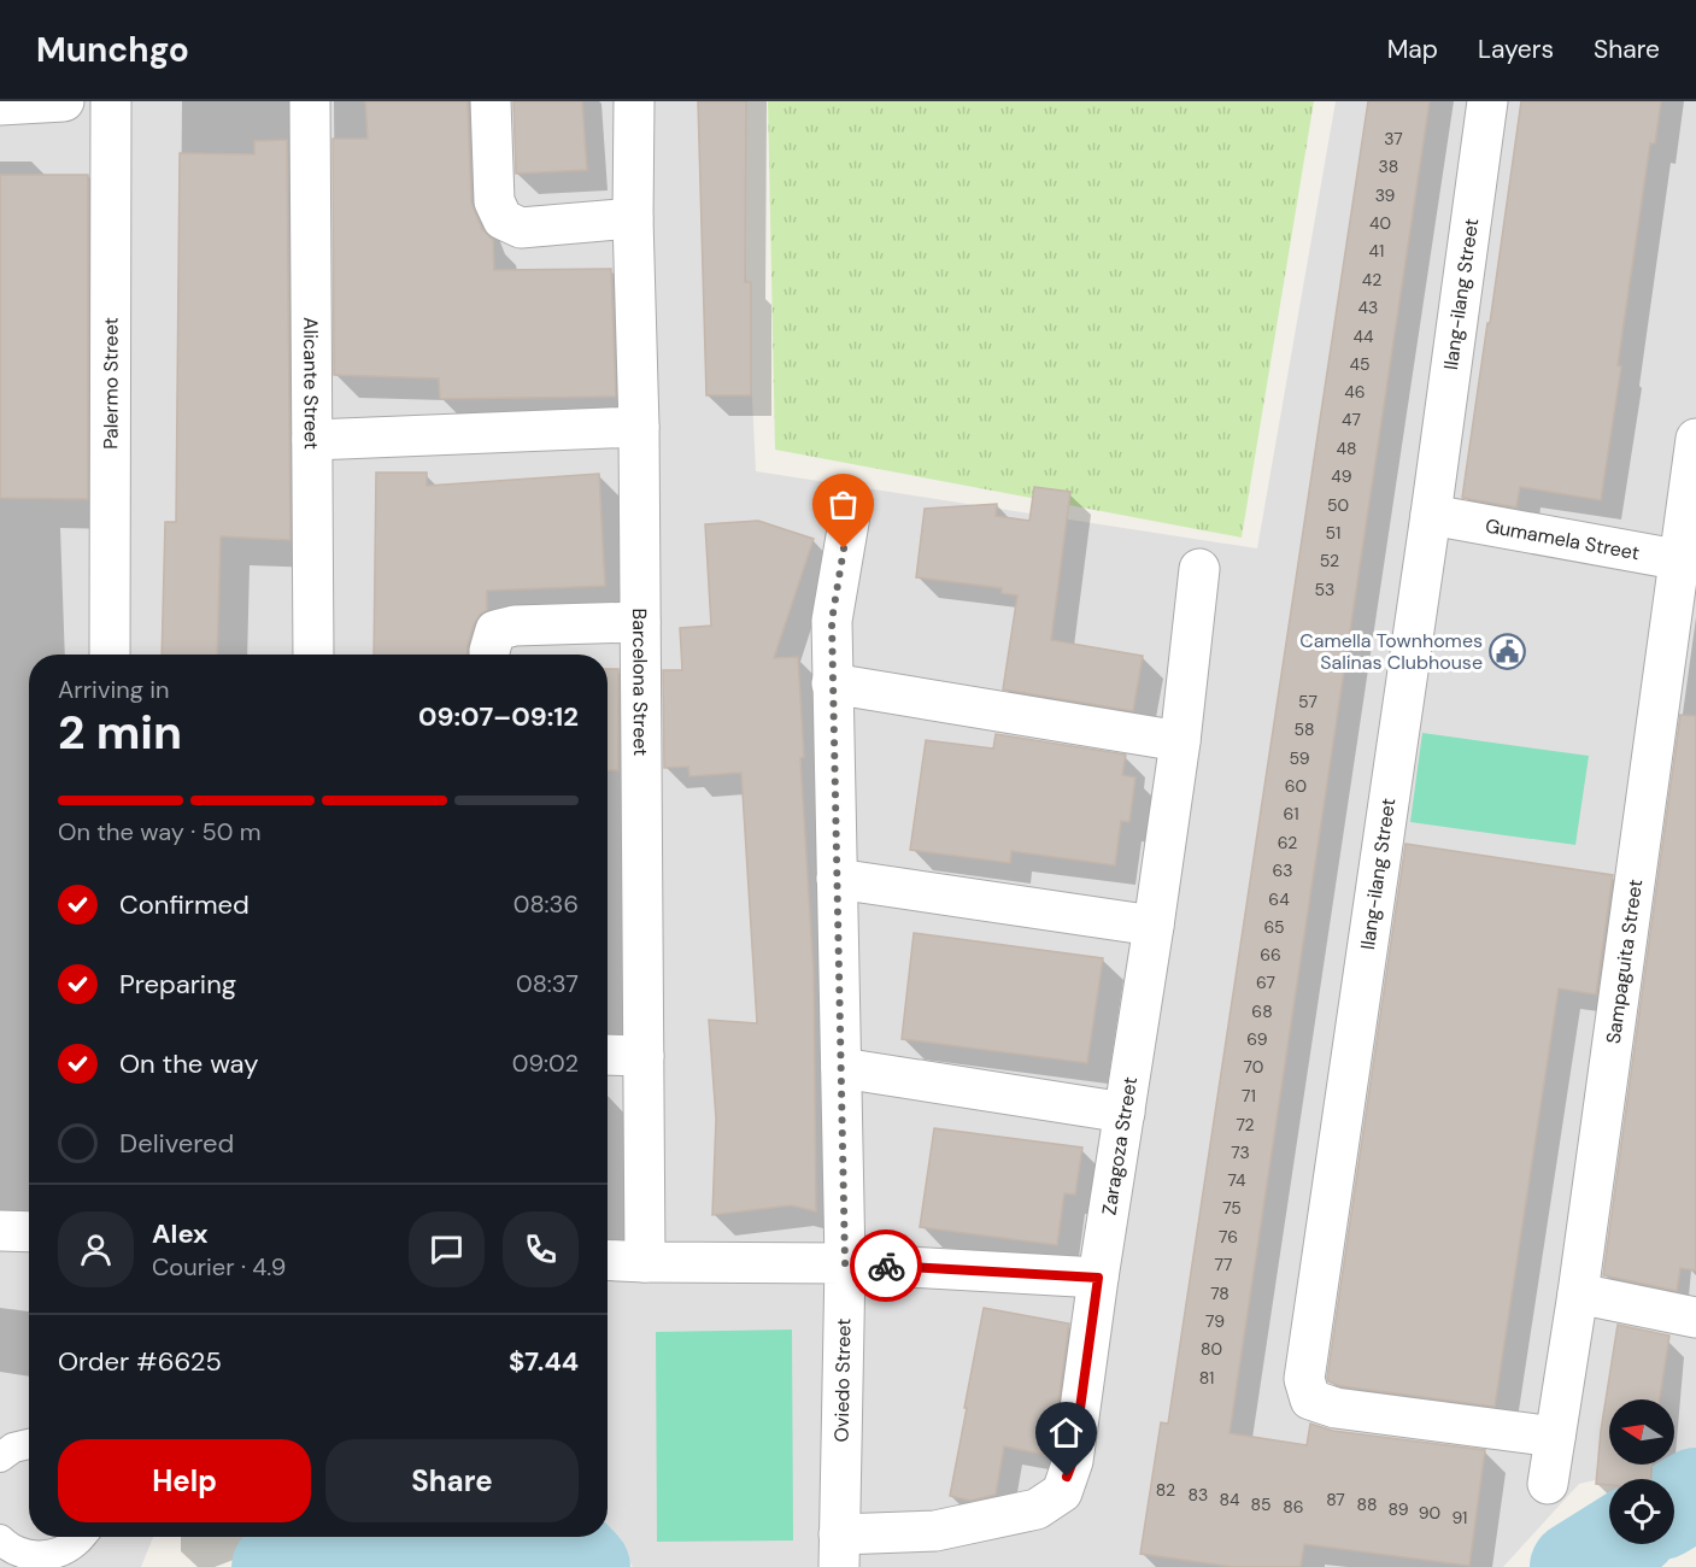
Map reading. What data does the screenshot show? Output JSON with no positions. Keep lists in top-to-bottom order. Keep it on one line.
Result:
{"streets":{"street":["Ilang-ilang Street","Palermo Street","Alicante Street","Gumamela Street","Barcelona Street","Sampaguita Street","Zaragoza Street","Oviedo Street"]},"crossings":[["Ilang-ilang Street","Gumamela Street"],["Ilang-ilang Street","Sampaguita Street"],["Gumamela Street","Sampaguita Street"],["Zaragoza Street","Oviedo Street"]],"places":{"public building":["Camella Townhomes Salinas Clubhouse"]},"house_numbers":["37","38","39","40","41","42","43","44","45","46","47","48","49","50","51","52","53","57","58","59","60","61","62","63","64","65","66","67","68","69","70","71","72","73","74","75","76","77","78","79","80","81","82","83","84","87","85","88","86","89","90","91"],"north":"left","page":{"header":"Munchgo","nav":["Map","Layers","Share"],"heading":["2 min","Arriving in","09:07–09:12"],"panel":["Alex","Courier · 4.9","Order #6625","$7.44"],"bar":"On the way · 50 m","list":[["Confirmed","08:36"],["Preparing","08:37"],["On the way","09:02"],"Delivered"],"buttons":["Help","Share"]}}
